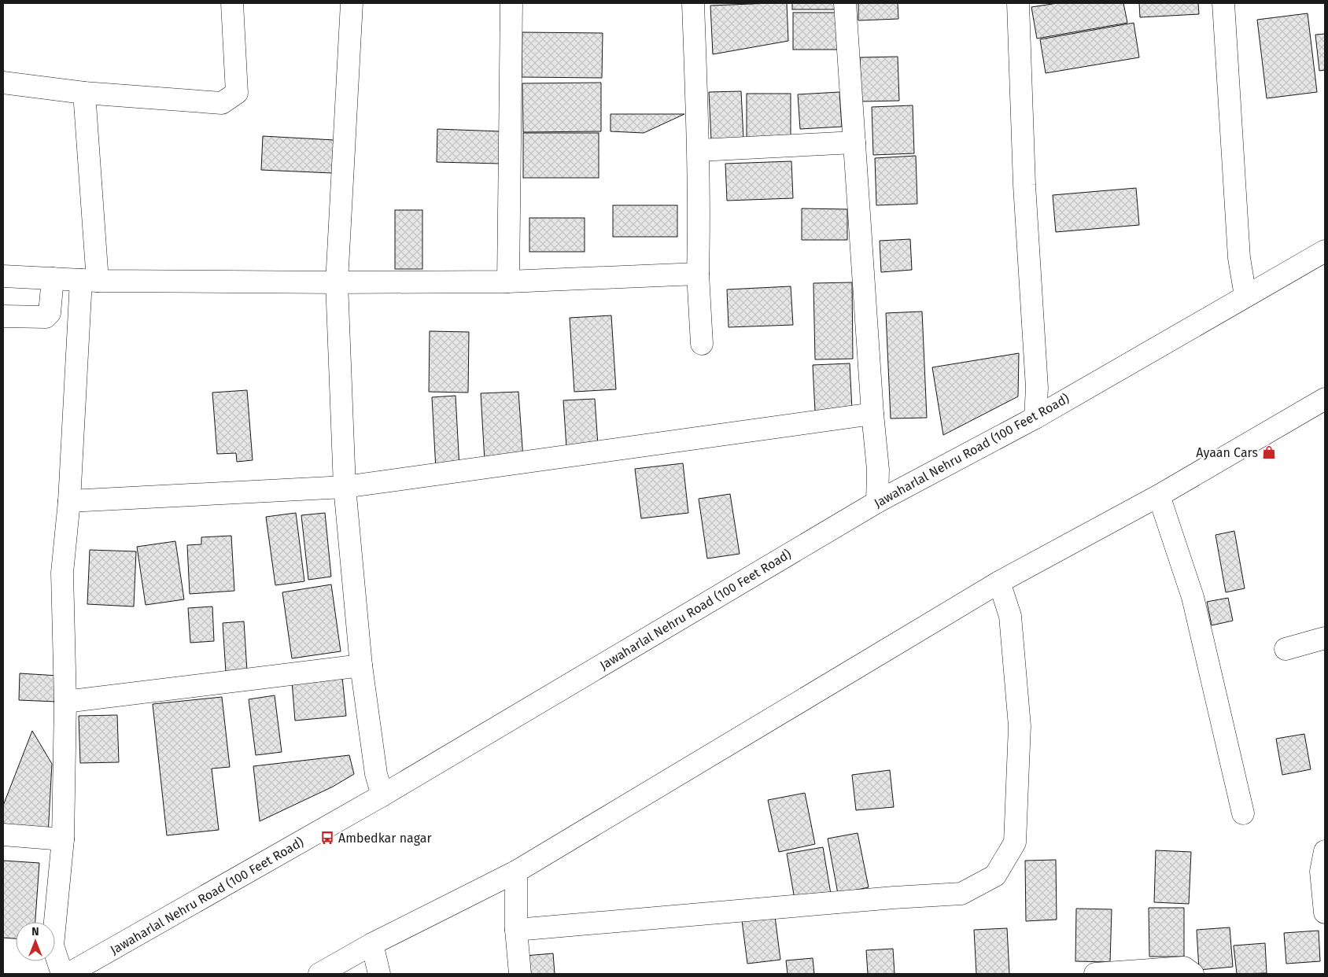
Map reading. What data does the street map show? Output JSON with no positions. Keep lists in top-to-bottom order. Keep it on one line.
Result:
{"streets":{"street":["Jawaharlal Nehru Road (100 Feet Road)"]},"places":{"shop":["Ayaan Cars"],"bus stop":["Ambedkar nagar"]},"north":"top"}
